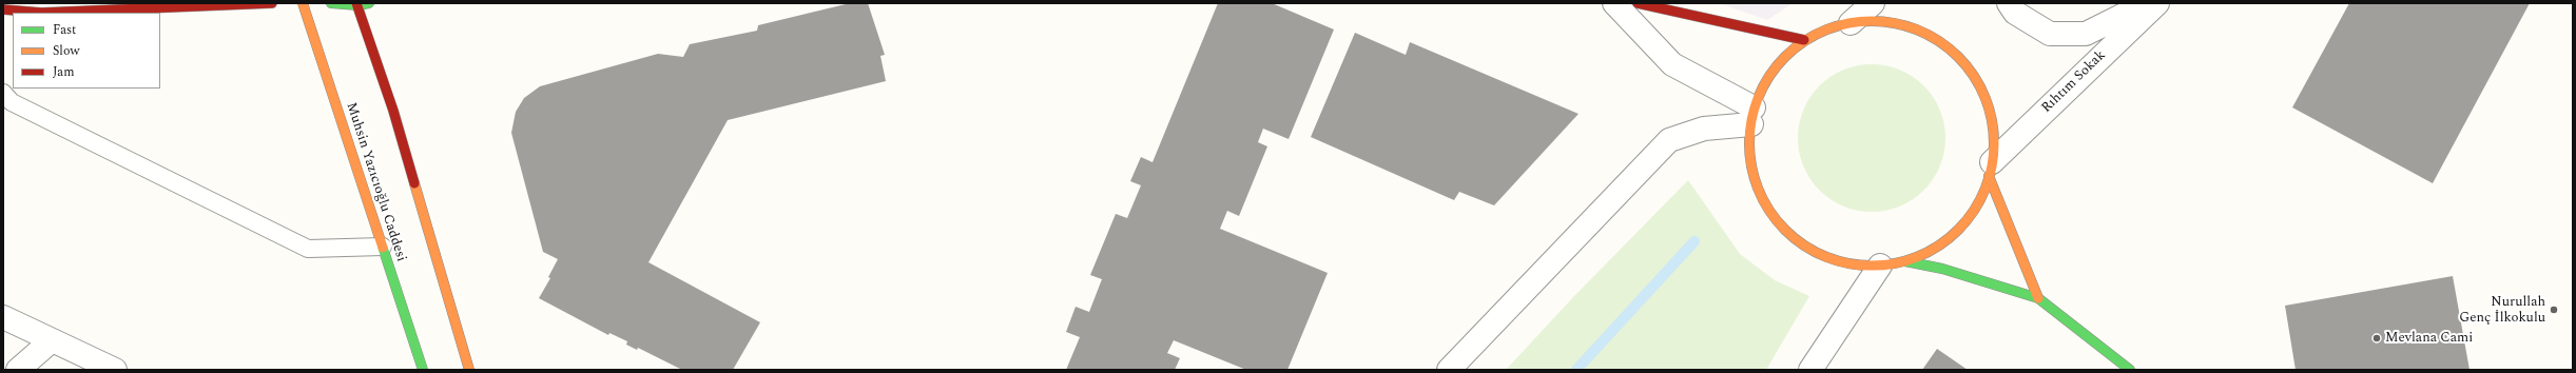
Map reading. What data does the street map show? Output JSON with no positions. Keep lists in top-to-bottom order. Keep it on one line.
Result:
{"streets":{"street":["Rıhtım Sokak","Muhsin Yazıcıoğlu Caddesi"]},"places":["Nurullah Genç İlkokulu","Mevlana Cami"],"legend":["Fast","Slow","Jam"]}
